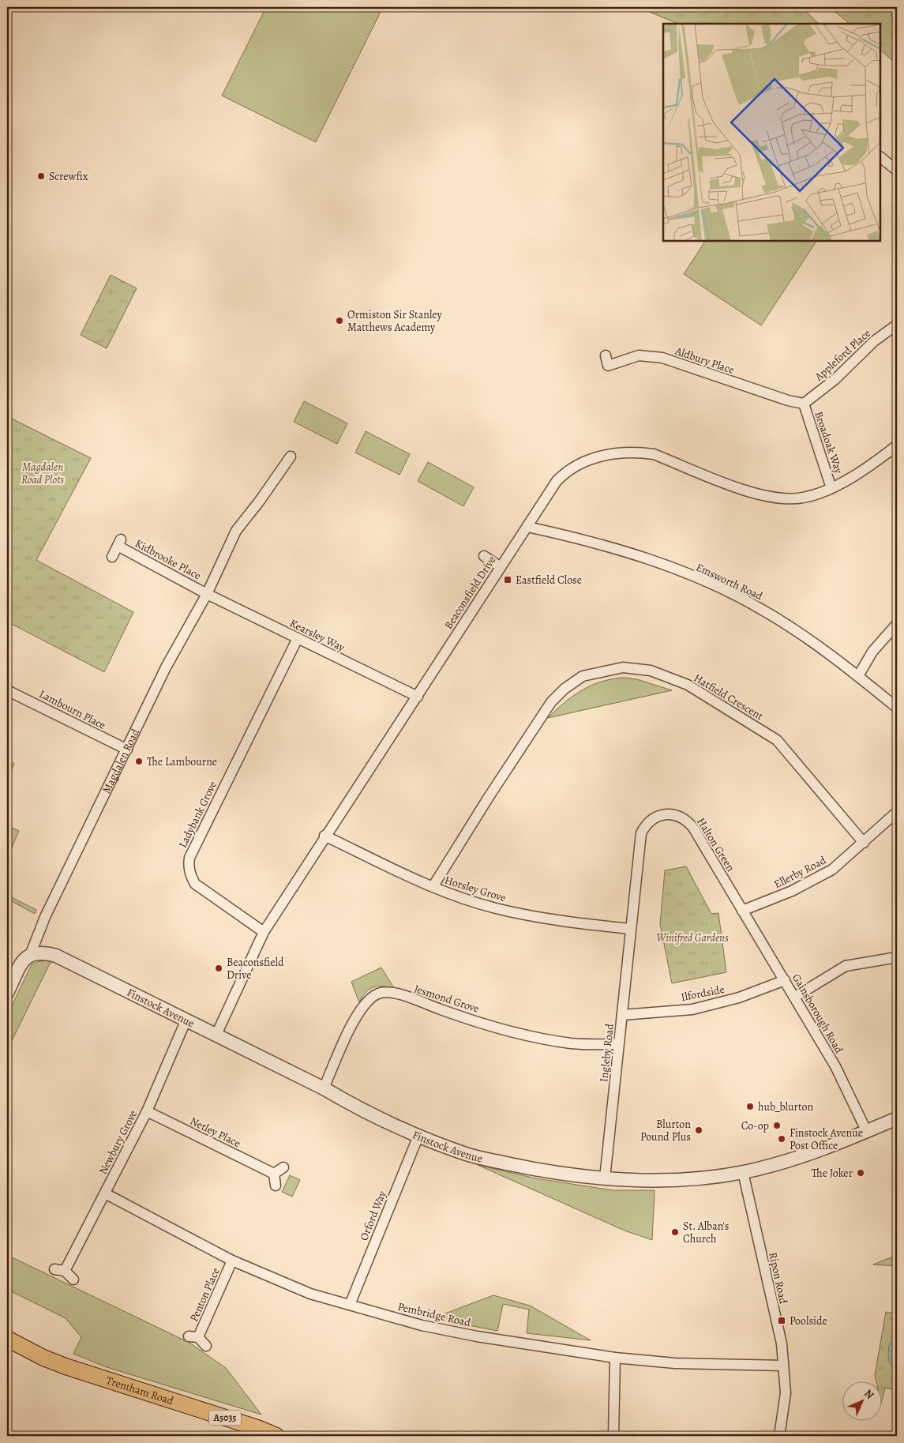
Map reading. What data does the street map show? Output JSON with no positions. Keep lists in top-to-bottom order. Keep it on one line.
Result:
{"streets":{"main road":["Trentham Road","A5035"],"street":["Appleford Place","Aldbury Place","Broadoak Way","Kidbrooke Place","Emsworth Road","Beaconsfield Drive","Kearsley Way","Hatfield Crescent","Lambourn Place","Magdalen Road","Ladybank Grove","Halton Green","Ellerby Road","Horsley Grove","Ilfordside","Jesmond Grove","Finstock Avenue","Gainsborough Road","Ingleby Road","Netley Place","Newbury Grove","Orford Way","Ripon Road","Penton Place","Pembridge Road"]},"crossings":[["Appleford Place","Aldbury Place"],["Appleford Place","Broadoak Way"],["Aldbury Place","Broadoak Way"],["Broadoak Way","Beaconsfield Drive"],["Kidbrooke Place","Kearsley Way"],["Kidbrooke Place","Magdalen Road"],["Emsworth Road","Beaconsfield Drive"],["Beaconsfield Drive","Kearsley Way"],["Beaconsfield Drive","Ladybank Grove"],["Beaconsfield Drive","Horsley Grove"],["Beaconsfield Drive","Finstock Avenue"],["Kearsley Way","Magdalen Road"],["Kearsley Way","Ladybank Grove"],["Hatfield Crescent","Ellerby Road"],["Hatfield Crescent","Horsley Grove"],["Lambourn Place","Magdalen Road"],["Magdalen Road","Finstock Avenue"],["Halton Green","Ellerby Road"],["Halton Green","Horsley Grove"],["Halton Green","Gainsborough Road"],["Halton Green","Ingleby Road"],["Ellerby Road","Gainsborough Road"],["Horsley Grove","Ingleby Road"],["Ilfordside","Gainsborough Road"],["Ilfordside","Ingleby Road"],["Jesmond Grove","Finstock Avenue"],["Jesmond Grove","Ingleby Road"],["Finstock Avenue","Gainsborough Road"],["Finstock Avenue","Ingleby Road"],["Finstock Avenue","Newbury Grove"],["Finstock Avenue","Orford Way"],["Finstock Avenue","Ripon Road"],["Netley Place","Newbury Grove"],["Newbury Grove","Pembridge Road"],["Orford Way","Pembridge Road"],["Ripon Road","Pembridge Road"],["Penton Place","Pembridge Road"]],"parks":["Magdalen Road Plots","Winifred Gardens"],"places":{"other":["Screwfix","Ormiston Sir Stanley Matthews Academy","The Lambourne","Beaconsfield Drive","hub_blurton","Co-op","Blurton Pound Plus","Finstock Avenue Post Office","The Joker","St. Alban's Church"],"transit":["Eastfield Close","Poolside"]},"north":"top right"}
